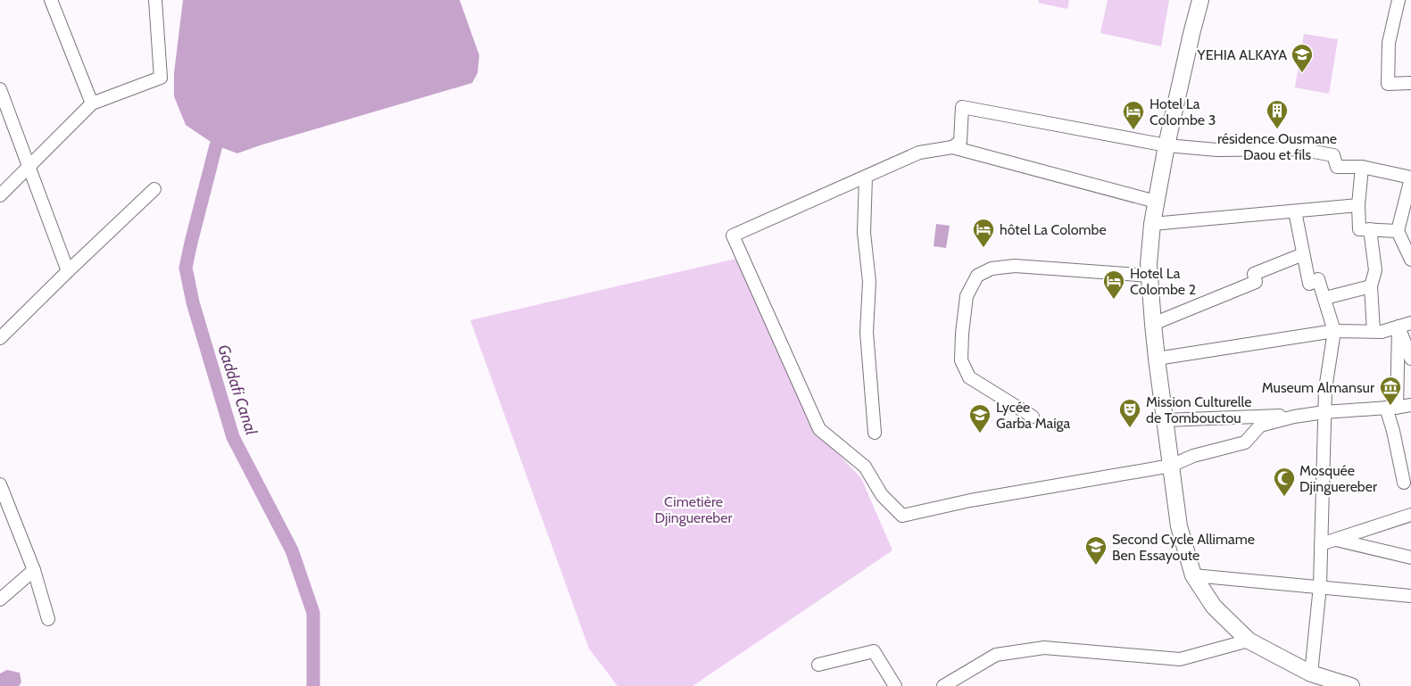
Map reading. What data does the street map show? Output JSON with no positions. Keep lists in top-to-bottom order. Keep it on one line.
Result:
{"water":["Gaddafi Canal"],"parks":["Cimetière Djinguereber"],"places":{"school or university":["YEHIA ALKAYA","Lycée Garba Maiga","Second Cycle Allimame Ben Essayoute"],"building":["résidence Ousmane Daou et fils"],"hotel":["Hotel La Colombe 3","hôtel La Colombe","Hotel La Colombe 2"],"museum":["Museum Almansur"],"theatre":["Mission Culturelle de Tombouctou"],"mosque":["Mosquée Djinguereber"]}}
